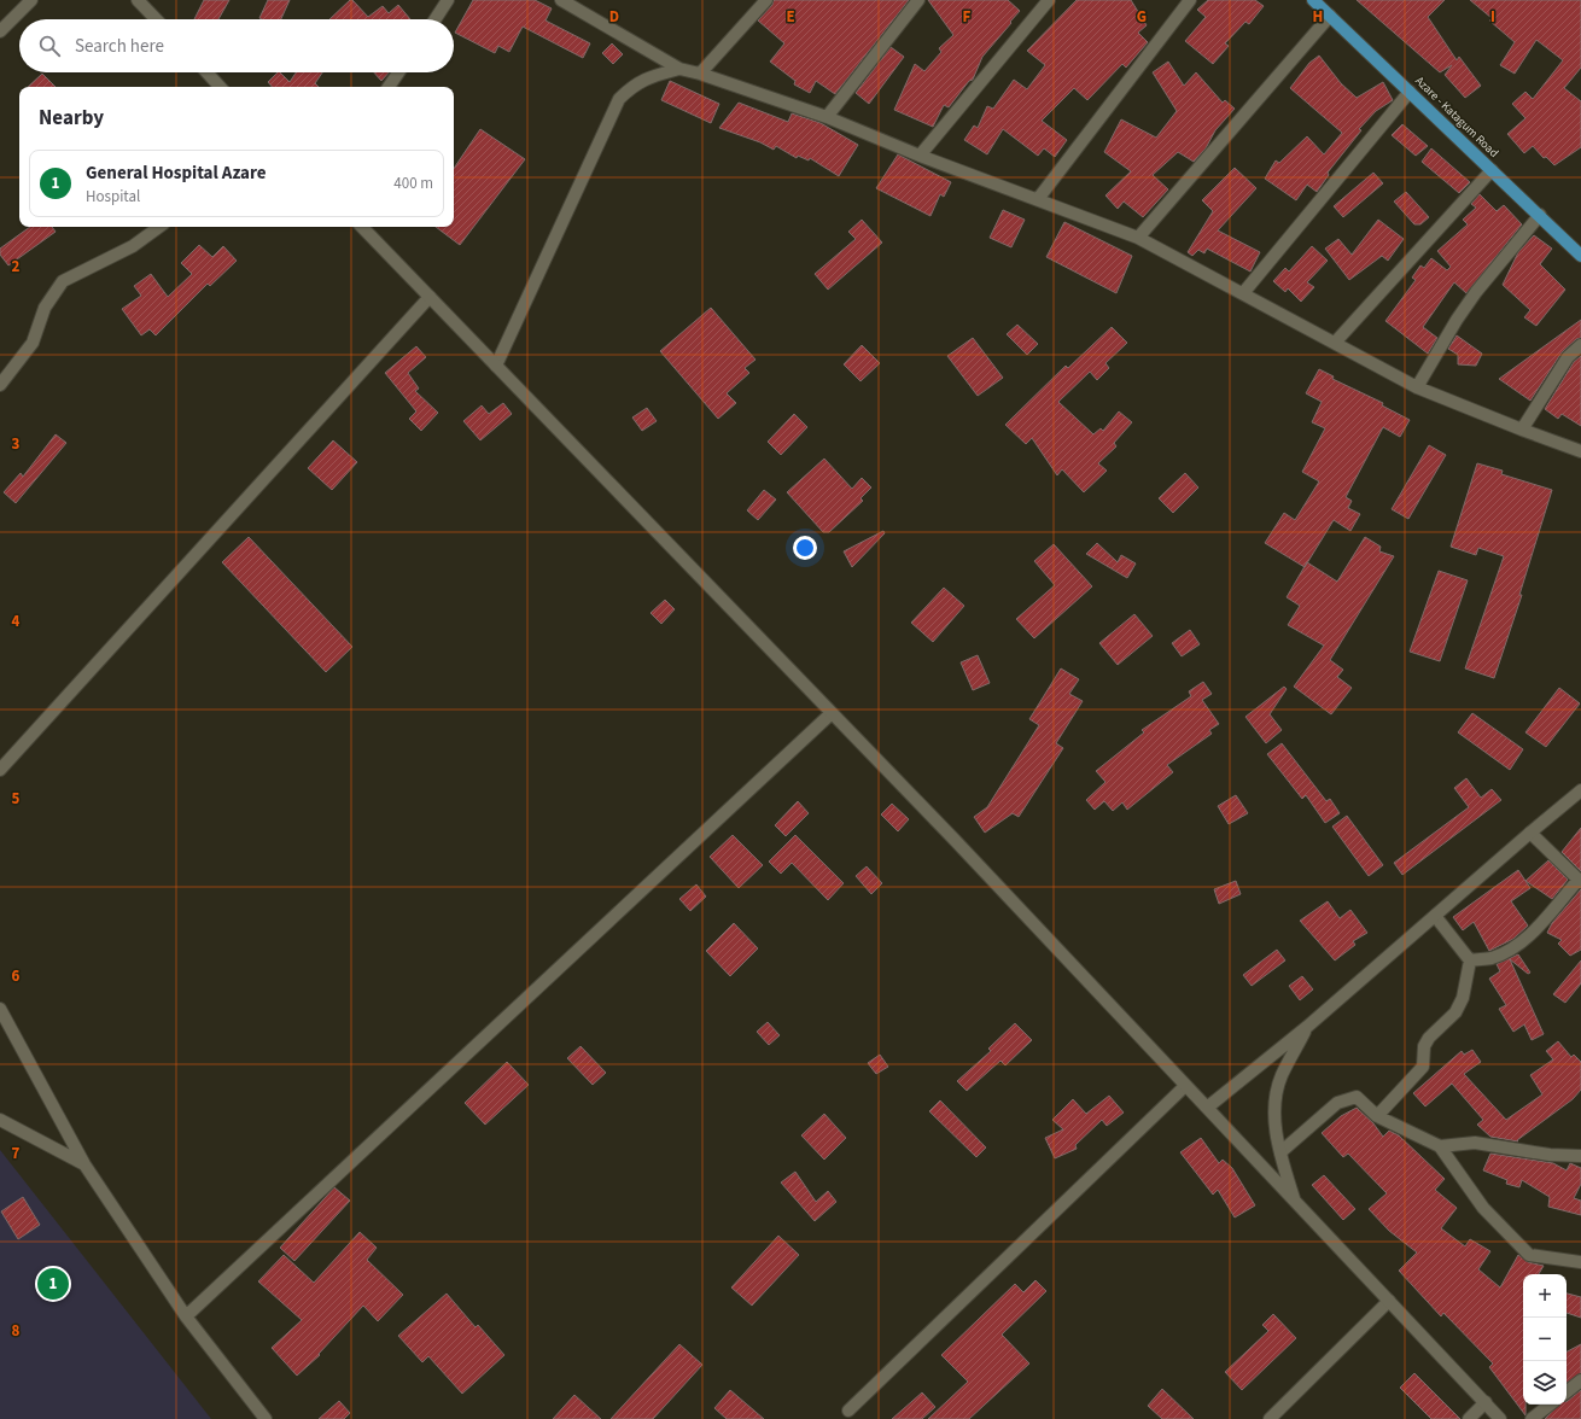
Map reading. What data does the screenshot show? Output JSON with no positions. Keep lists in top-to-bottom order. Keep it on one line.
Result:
{"streets":{"main road":["Azare - Katagum Road"]},"page":{"search":"Search here","heading":"Nearby","list":[{"mark":"1","name":"General Hospital Azare","note":"Hospital","value":"400 m"}],"pins":"1","map_buttons":["+","−"]},"grid":{"columns":["D","E","F","G","H","I"],"rows":["2","3","4","5","6","7","8"]}}
